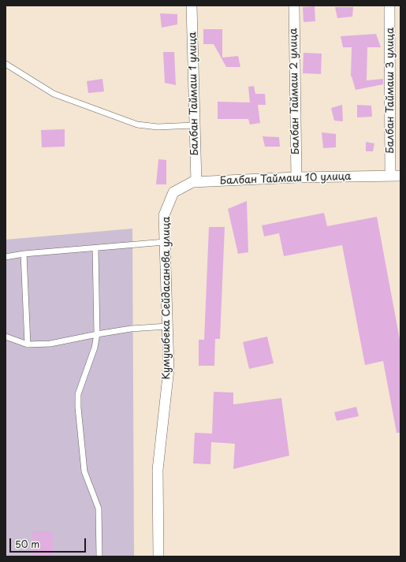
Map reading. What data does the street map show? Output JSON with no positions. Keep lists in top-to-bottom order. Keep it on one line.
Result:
{"streets":{"street":["Балбан Таймаш 3 улица","Балбан Таймаш 2 улица","Балбан Таймаш 1 улица","Балбан Таймаш 10 улица","Кумушбека Сейдасанова улица"]},"crossings":[["Балбан Таймаш 3 улица","Балбан Таймаш 10 улица"],["Балбан Таймаш 2 улица","Балбан Таймаш 10 улица"],["Балбан Таймаш 1 улица","Балбан Таймаш 10 улица"],["Балбан Таймаш 10 улица","Кумушбека Сейдасанова улица"]],"scale_bar":"50 m"}
